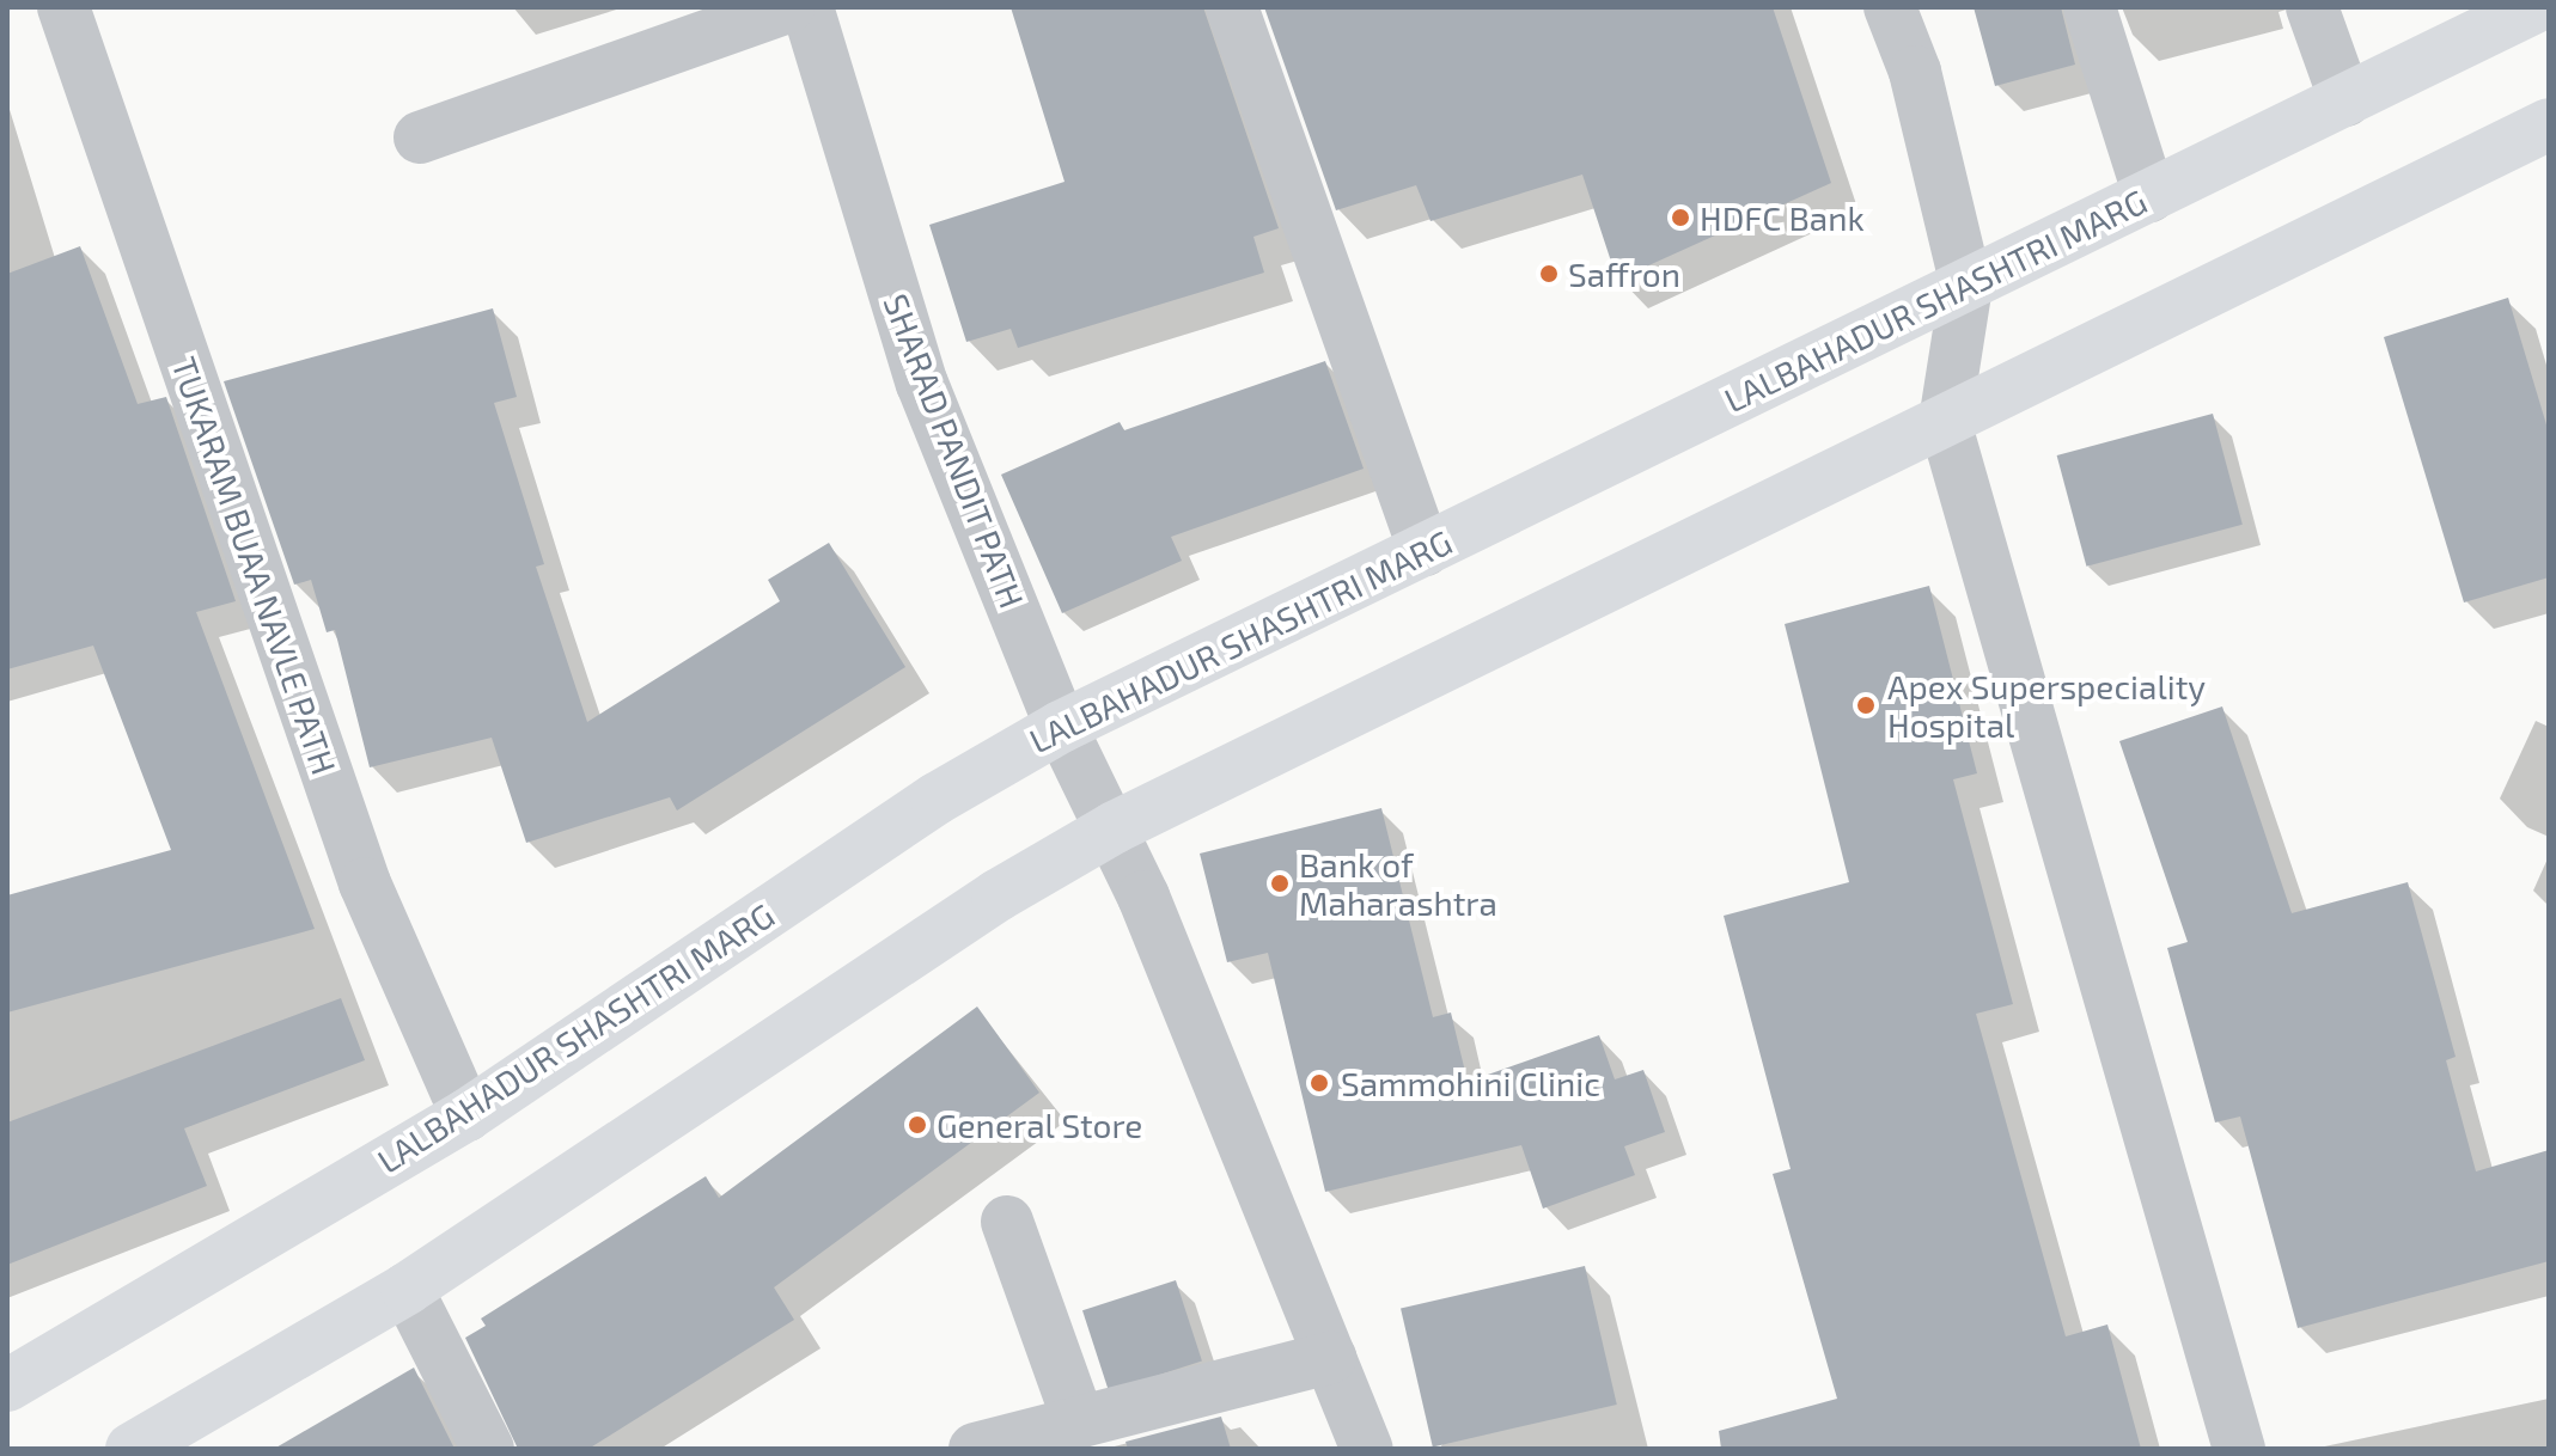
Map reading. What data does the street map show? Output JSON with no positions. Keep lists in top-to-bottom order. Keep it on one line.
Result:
{"streets":{"main road":["LALBAHADUR SHASHTRI MARG"],"street":["SHARAD PANDIT PATH","TUKARAM BUAA NAVLE PATH"]},"crossings":[["LALBAHADUR SHASHTRI MARG","SHARAD PANDIT PATH"],["LALBAHADUR SHASHTRI MARG","TUKARAM BUAA NAVLE PATH"]],"places":["HDFC Bank","Saffron","Apex Superspeciality Hospital","Bank of Maharashtra","Sammohini Clinic","General Store"]}
